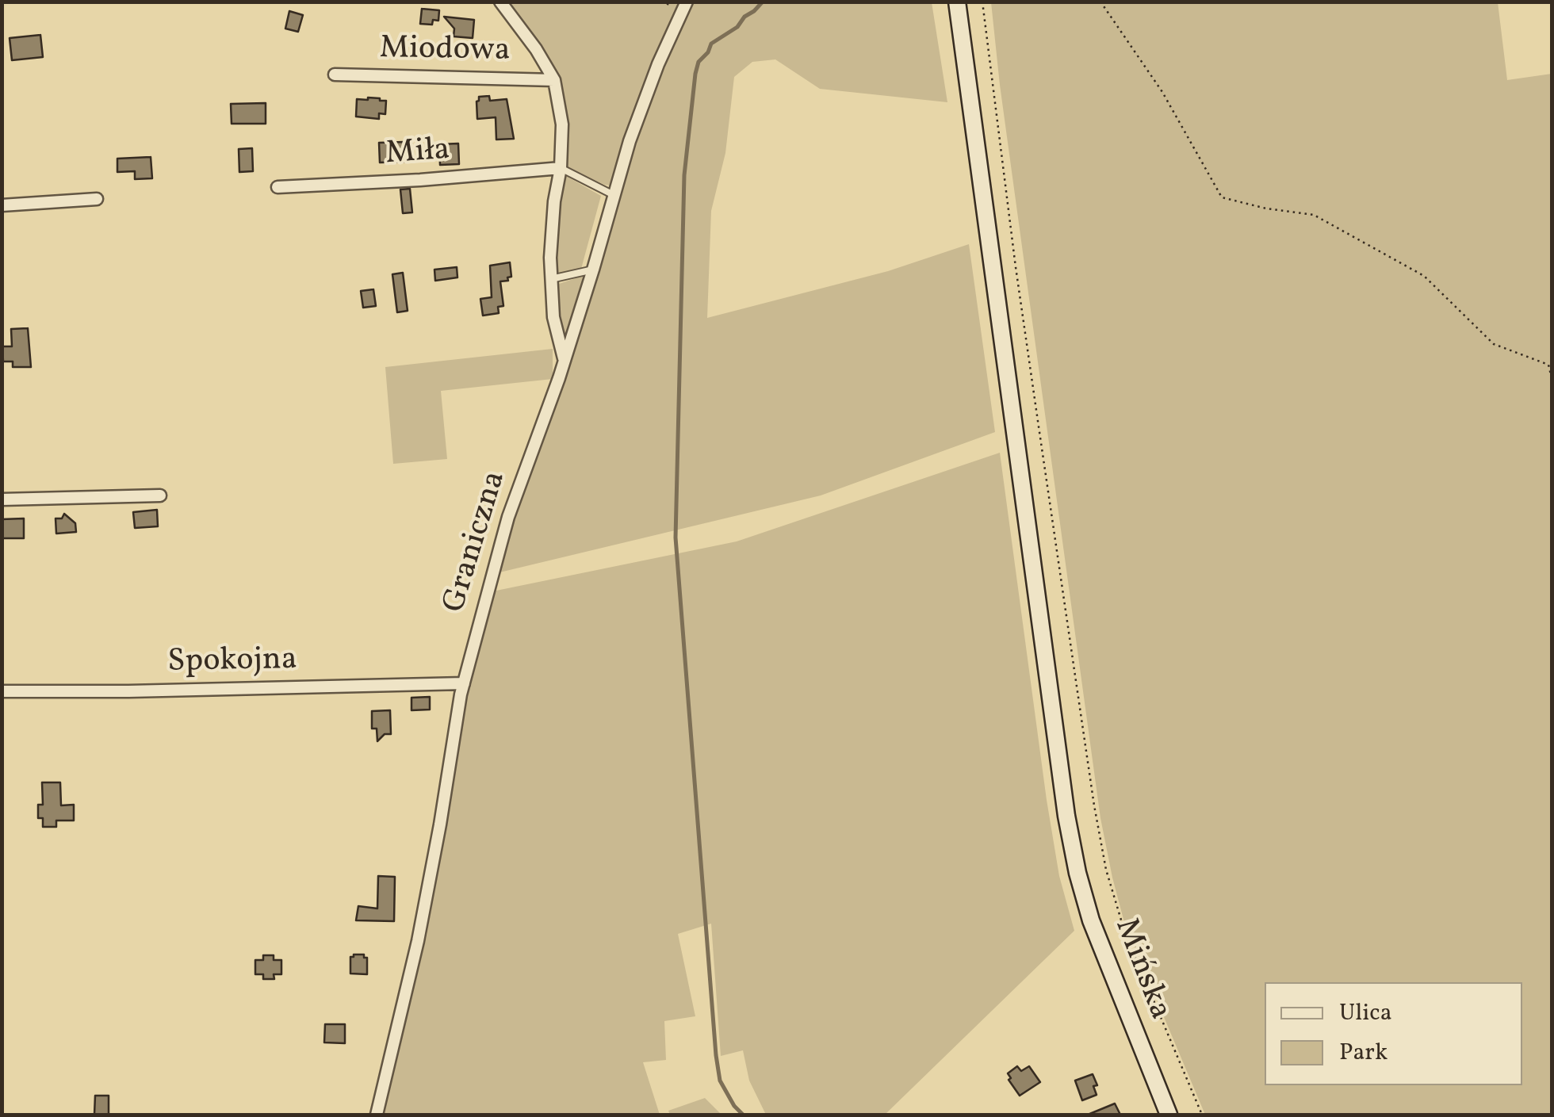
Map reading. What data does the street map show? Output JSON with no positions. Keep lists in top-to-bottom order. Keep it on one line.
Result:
{"streets":{"main road":["Mińska"],"street":["Miodowa","Miła","Graniczna","Spokojna"]},"crossings":[["Graniczna","Spokojna"]],"legend":["Ulica","Park"]}
